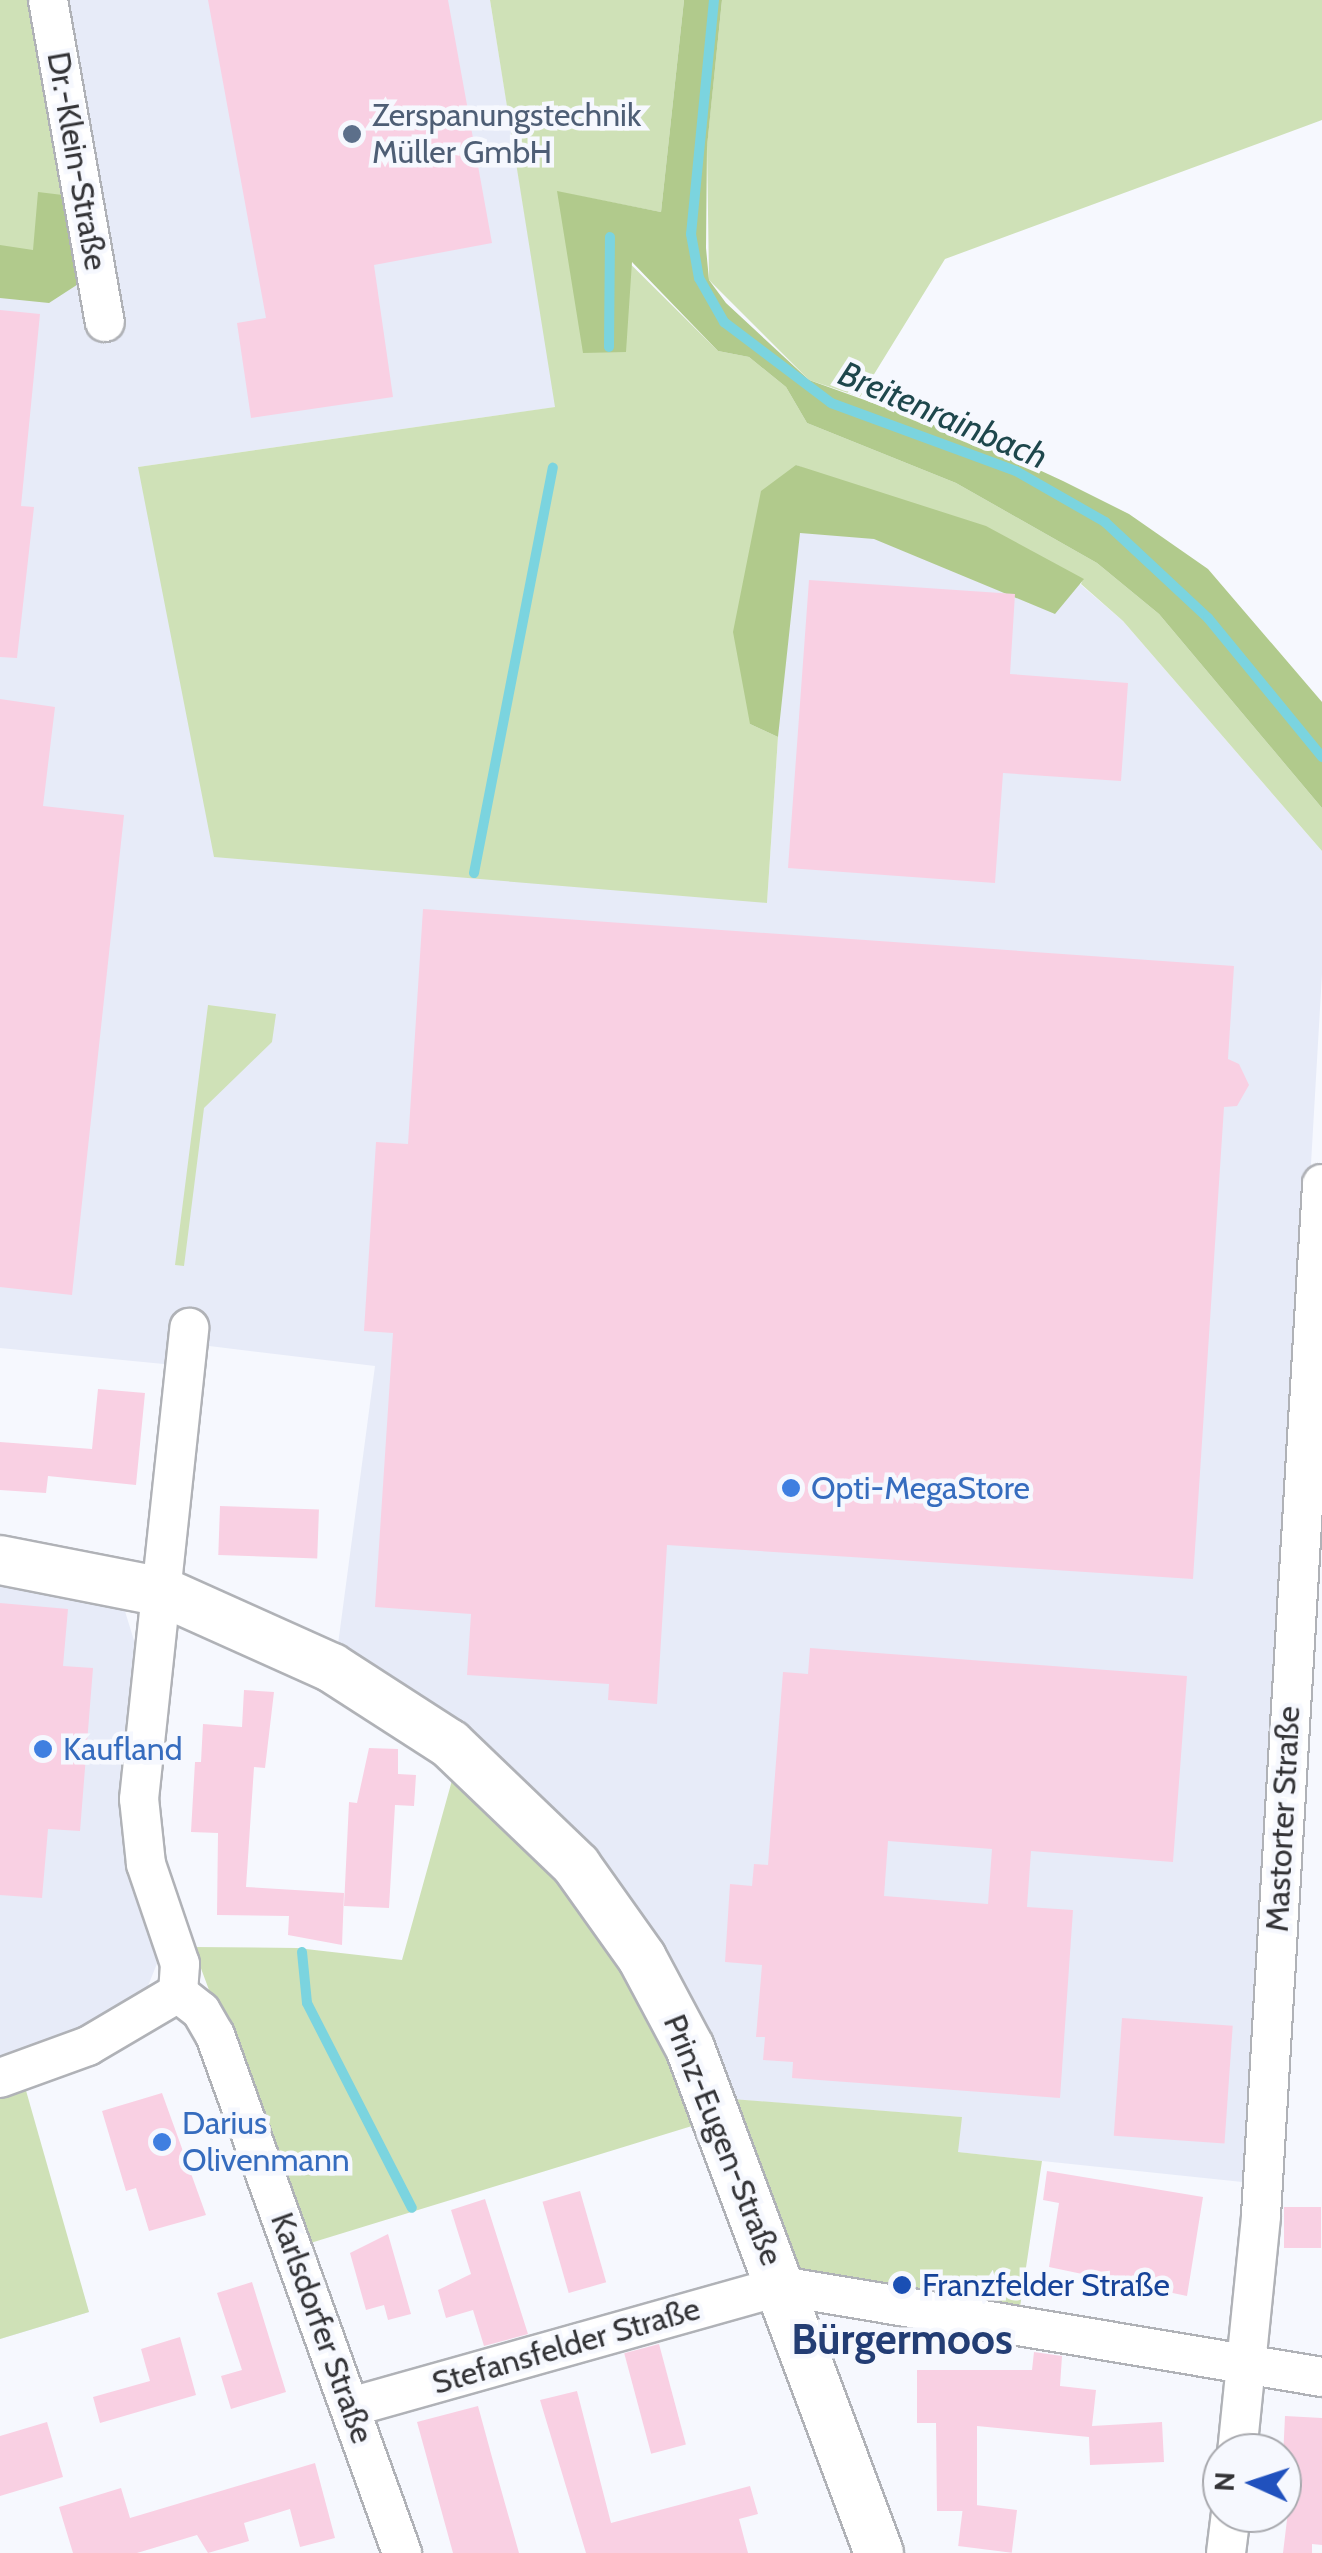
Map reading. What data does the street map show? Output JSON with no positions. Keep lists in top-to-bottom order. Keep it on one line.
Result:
{"streets":{"street":["Dr.-Klein-Straße","Mastorter Straße","Prinz-Eugen-Straße","Karlsdorfer Straße","Stefansfelder Straße"]},"crossings":[["Prinz-Eugen-Straße","Stefansfelder Straße"],["Karlsdorfer Straße","Stefansfelder Straße"]],"districts":["Bürgermoos"],"water":["Breitenrainbach"],"places":["Zerspanungstechnik Müller GmbH","Opti-MegaStore","Kaufland","Darius Olivenmann","Franzfelder Straße"],"north":"left"}
